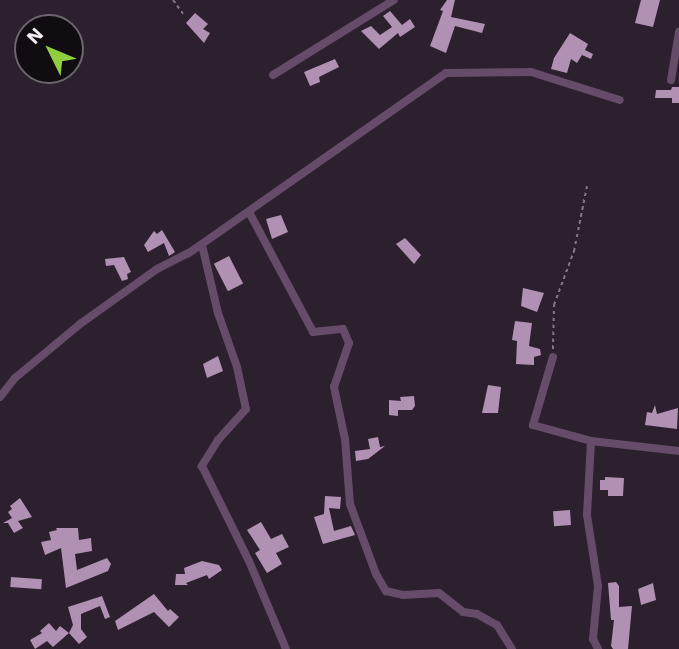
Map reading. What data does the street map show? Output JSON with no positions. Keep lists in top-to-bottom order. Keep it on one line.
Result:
{"north":"top left"}
